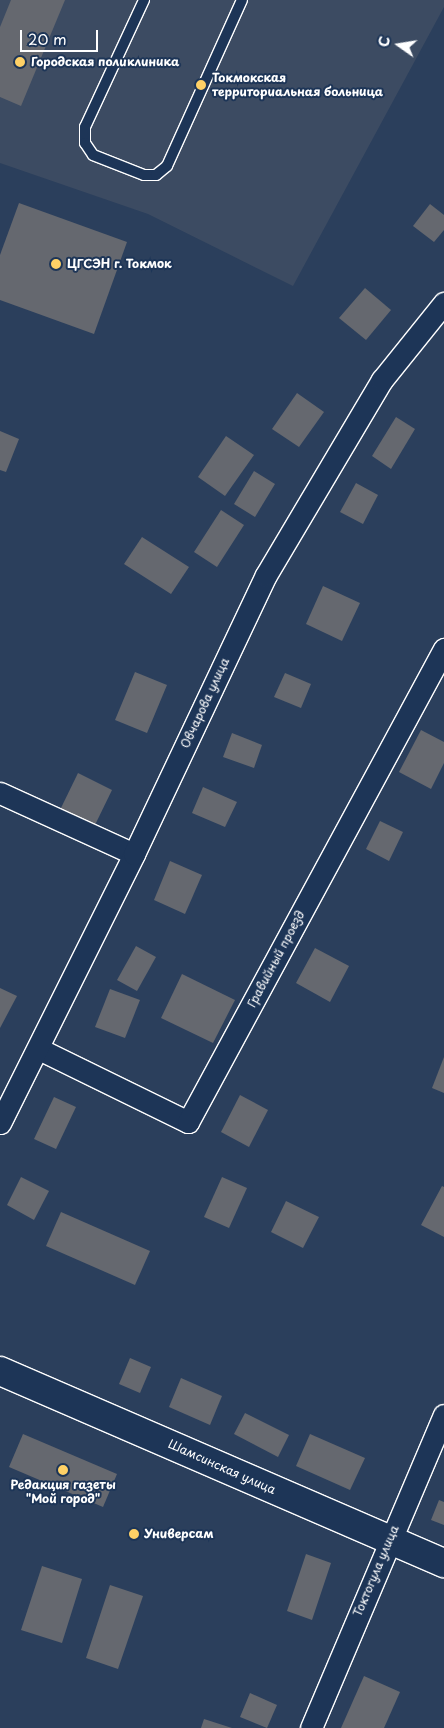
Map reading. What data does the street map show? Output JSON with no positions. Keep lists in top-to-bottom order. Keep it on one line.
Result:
{"streets":{"main road":["Шамсинская улица"],"street":["Овчарова улица","Гравийный проезд","Токтогула улица"]},"crossings":[["Овчарова улица","Гравийный проезд"],["Шамсинская улица","Токтогула улица"]],"places":["Городская поликлиника","Токмокская территориальная больница","ЦГСЭН г. Токмок","Редакция газеты \"Мой город\"","Универсам"],"scale_bar":"20 m","north":"left"}
